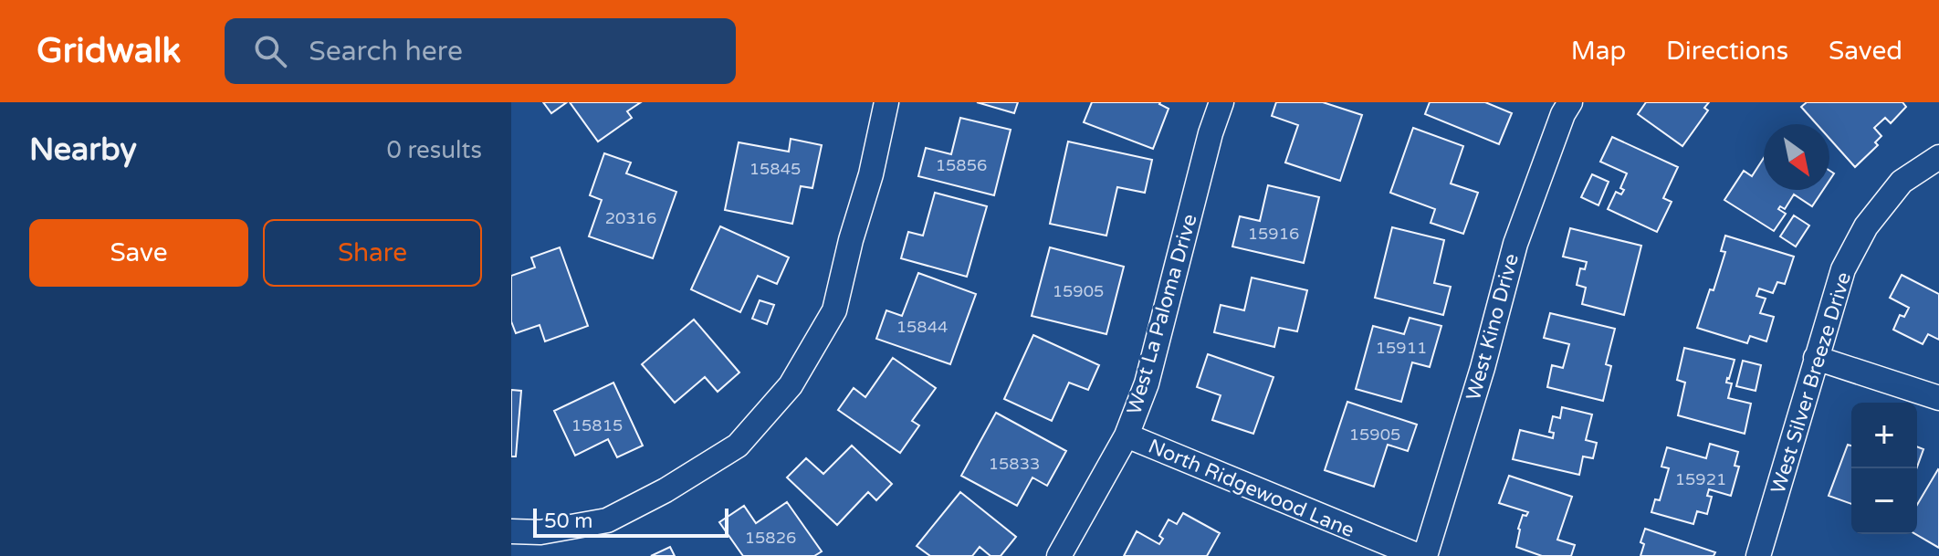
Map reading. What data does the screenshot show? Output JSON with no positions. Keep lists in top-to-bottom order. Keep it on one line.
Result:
{"streets":{"street":["West La Paloma Drive","West Kino Drive","West Silver Breeze Drive","North Ridgewood Lane"]},"crossings":[["West La Paloma Drive","North Ridgewood Lane"]],"house_numbers":["15856","15845","20316","15916","15905","15844","15911","15815","15905","15833","15921","15826"],"scale_bar":"50 m","north":"bottom right","page":{"header":"Gridwalk","search":"Search here","nav":["Map","Directions","Saved"],"heading":["Nearby","0 results"],"buttons":["Save","Share"],"map_buttons":["+","−"],"scale":"50 m"}}
